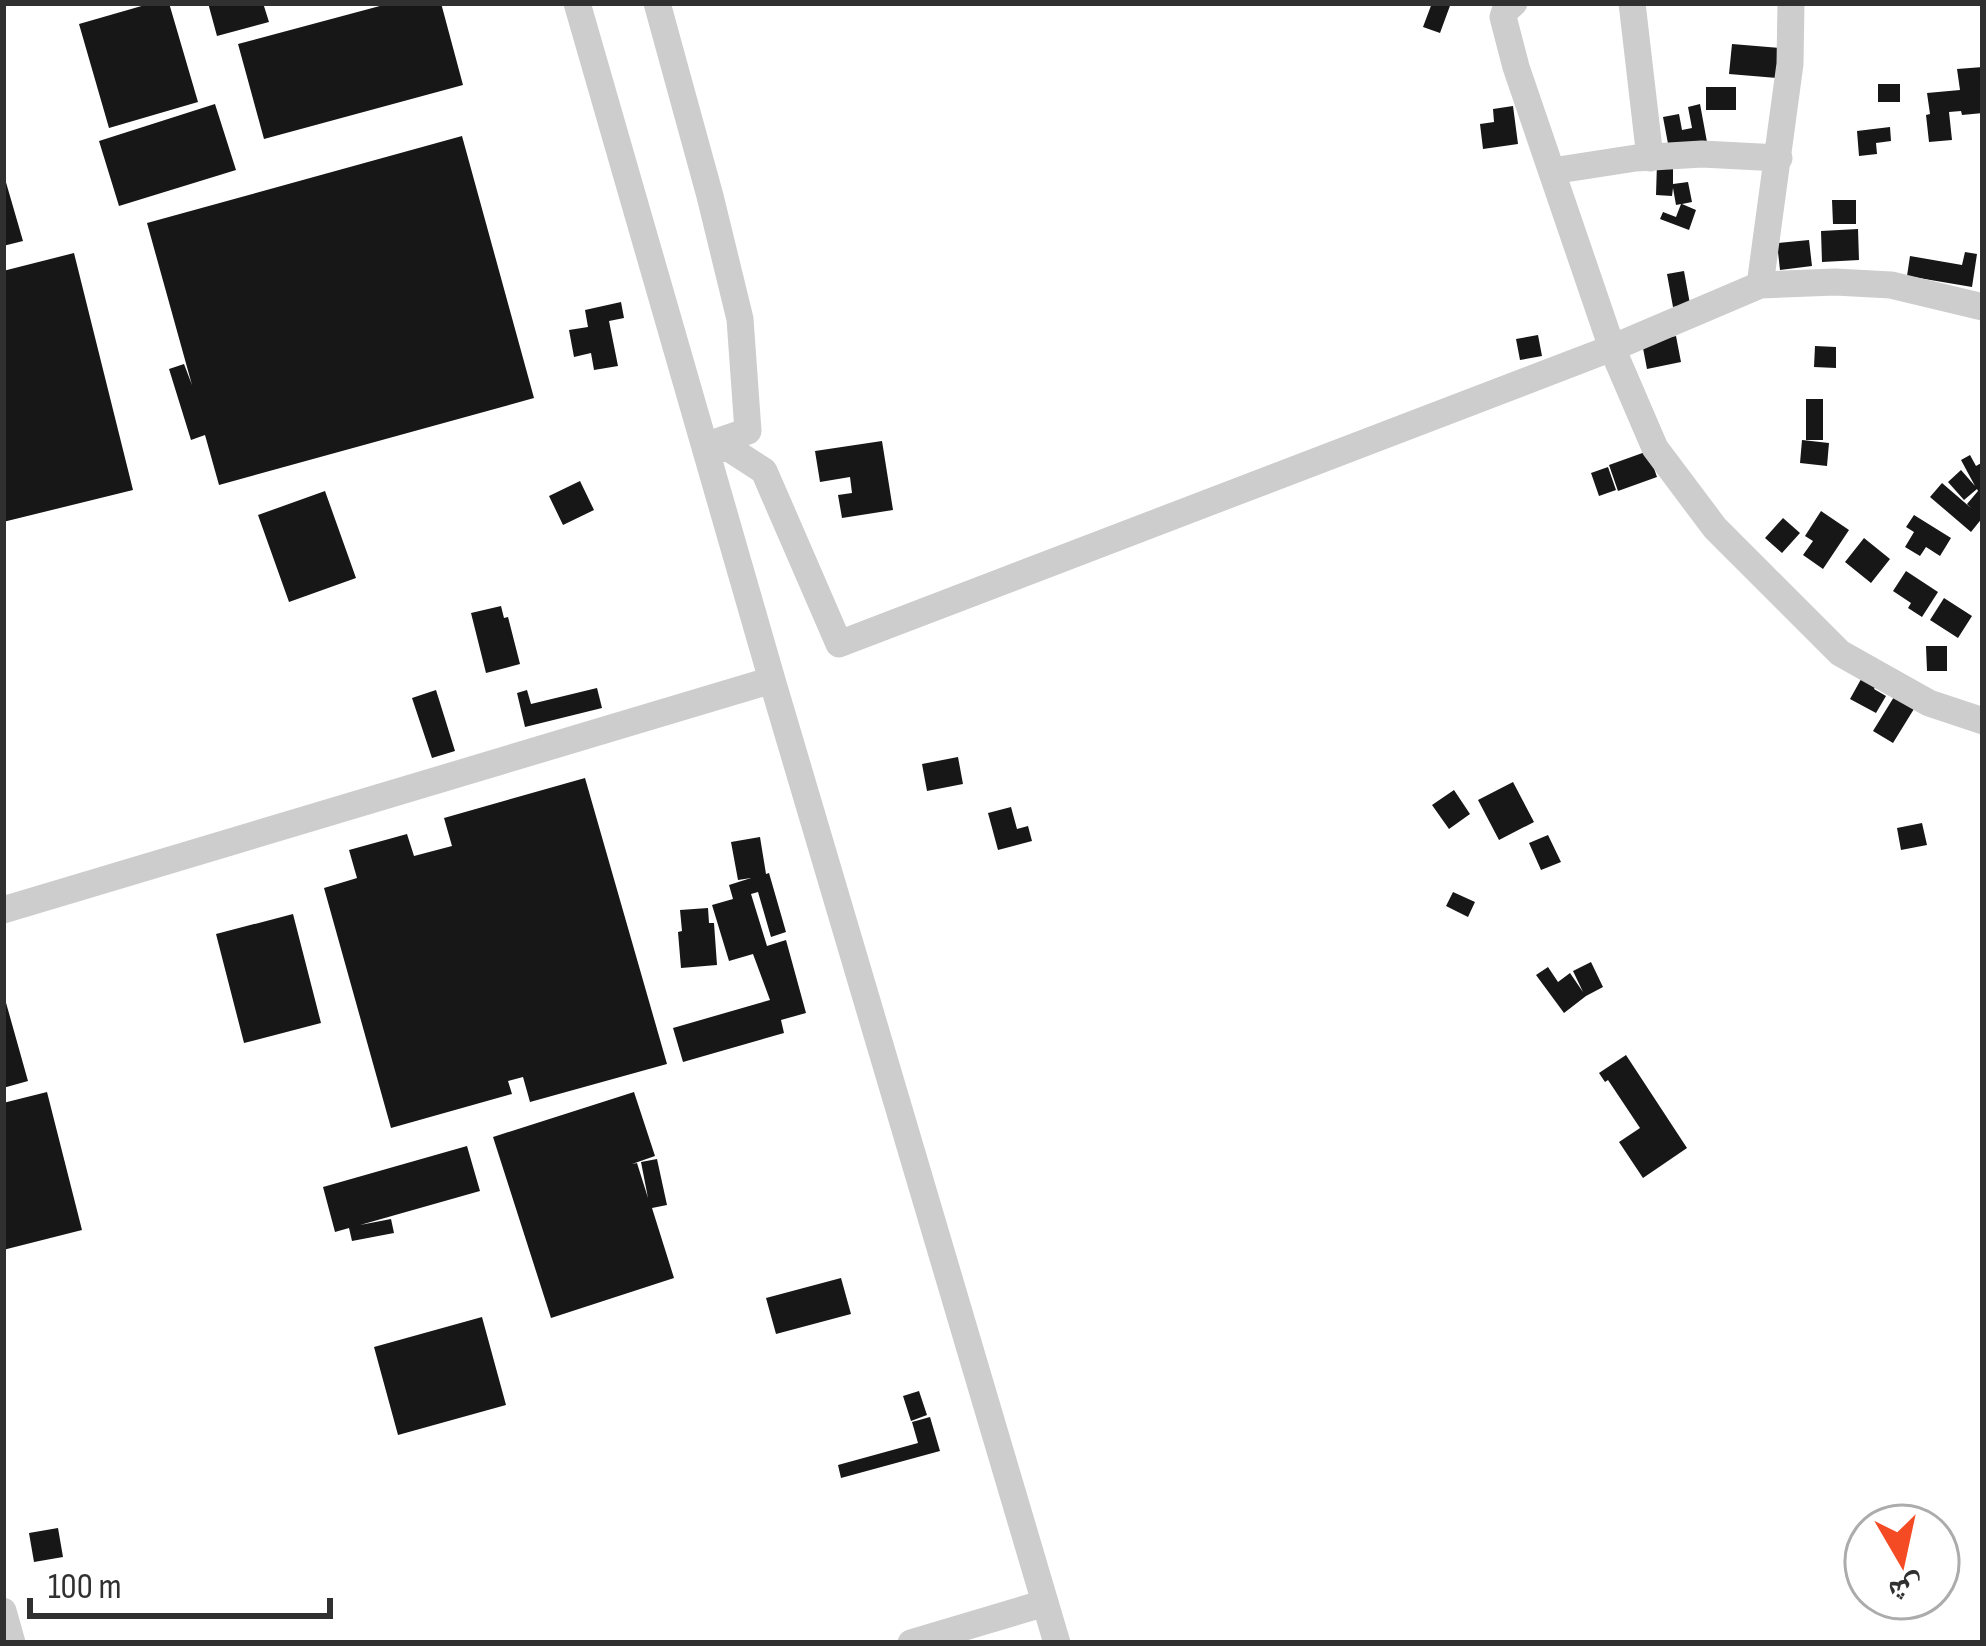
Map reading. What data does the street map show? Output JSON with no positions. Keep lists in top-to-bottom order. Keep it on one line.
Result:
{"scale_bar":"100 m","north":"bottom"}
